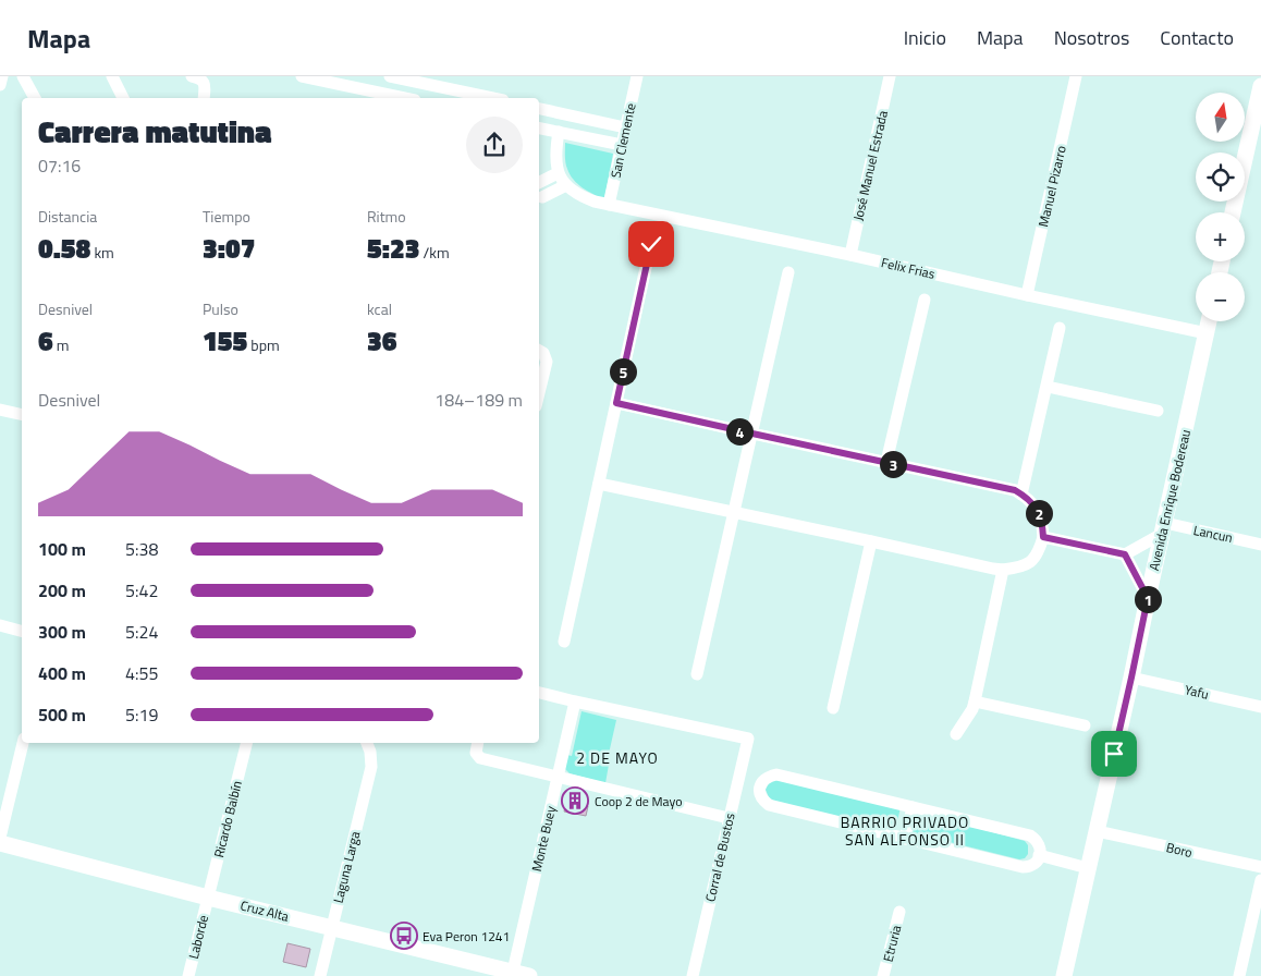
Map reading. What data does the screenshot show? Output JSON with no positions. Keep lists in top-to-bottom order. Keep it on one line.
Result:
{"streets":{"main road":["Avenida Enrique Bodereau","Cruz Alta"],"street":["San Clemente","José Manuel Estrada","Manuel Pizarro","Felix Frias","Lancun","Yafu","Ricardo Balbín","Monte Buey","Boro","Corral de Bustos","Laguna Larga","Laborde","Etruria"]},"crossings":[["San Clemente","Felix Frias"],["José Manuel Estrada","Felix Frias"],["Manuel Pizarro","Felix Frias"],["Felix Frias","Avenida Enrique Bodereau"],["Avenida Enrique Bodereau","Lancun"],["Avenida Enrique Bodereau","Yafu"],["Avenida Enrique Bodereau","Boro"],["Ricardo Balbín","Cruz Alta"],["Ricardo Balbín","Laborde"],["Monte Buey","Corral de Bustos"],["Monte Buey","Cruz Alta"],["Laguna Larga","Cruz Alta"],["Cruz Alta","Laborde"]],"districts":["2 DE MAYO","BARRIO PRIVADO SAN ALFONSO II"],"places":{"building":["Coop 2 de Mayo"],"bus stop":["Eva Peron 1241"]},"north":"top","page":{"header":"Mapa","nav":["Inicio","Mapa","Nosotros","Contacto"],"map_buttons":["+","−"],"heading":["Carrera matutina","07:16"],"stats":[["Distancia","0.58 km"],["Tiempo","3:07"],["Ritmo","5:23 /km"],["Desnivel","6 m"],["Pulso","155 bpm"],["kcal","36"]],"pins":["5","4","3","2","1"],"chart":["Desnivel","184–189 m"],"list":[{"name":"100 m","note":"5:38"},{"name":"200 m","note":"5:42"},{"name":"300 m","note":"5:24"},{"name":"400 m","note":"4:55"},{"name":"500 m","note":"5:19"}]}}
